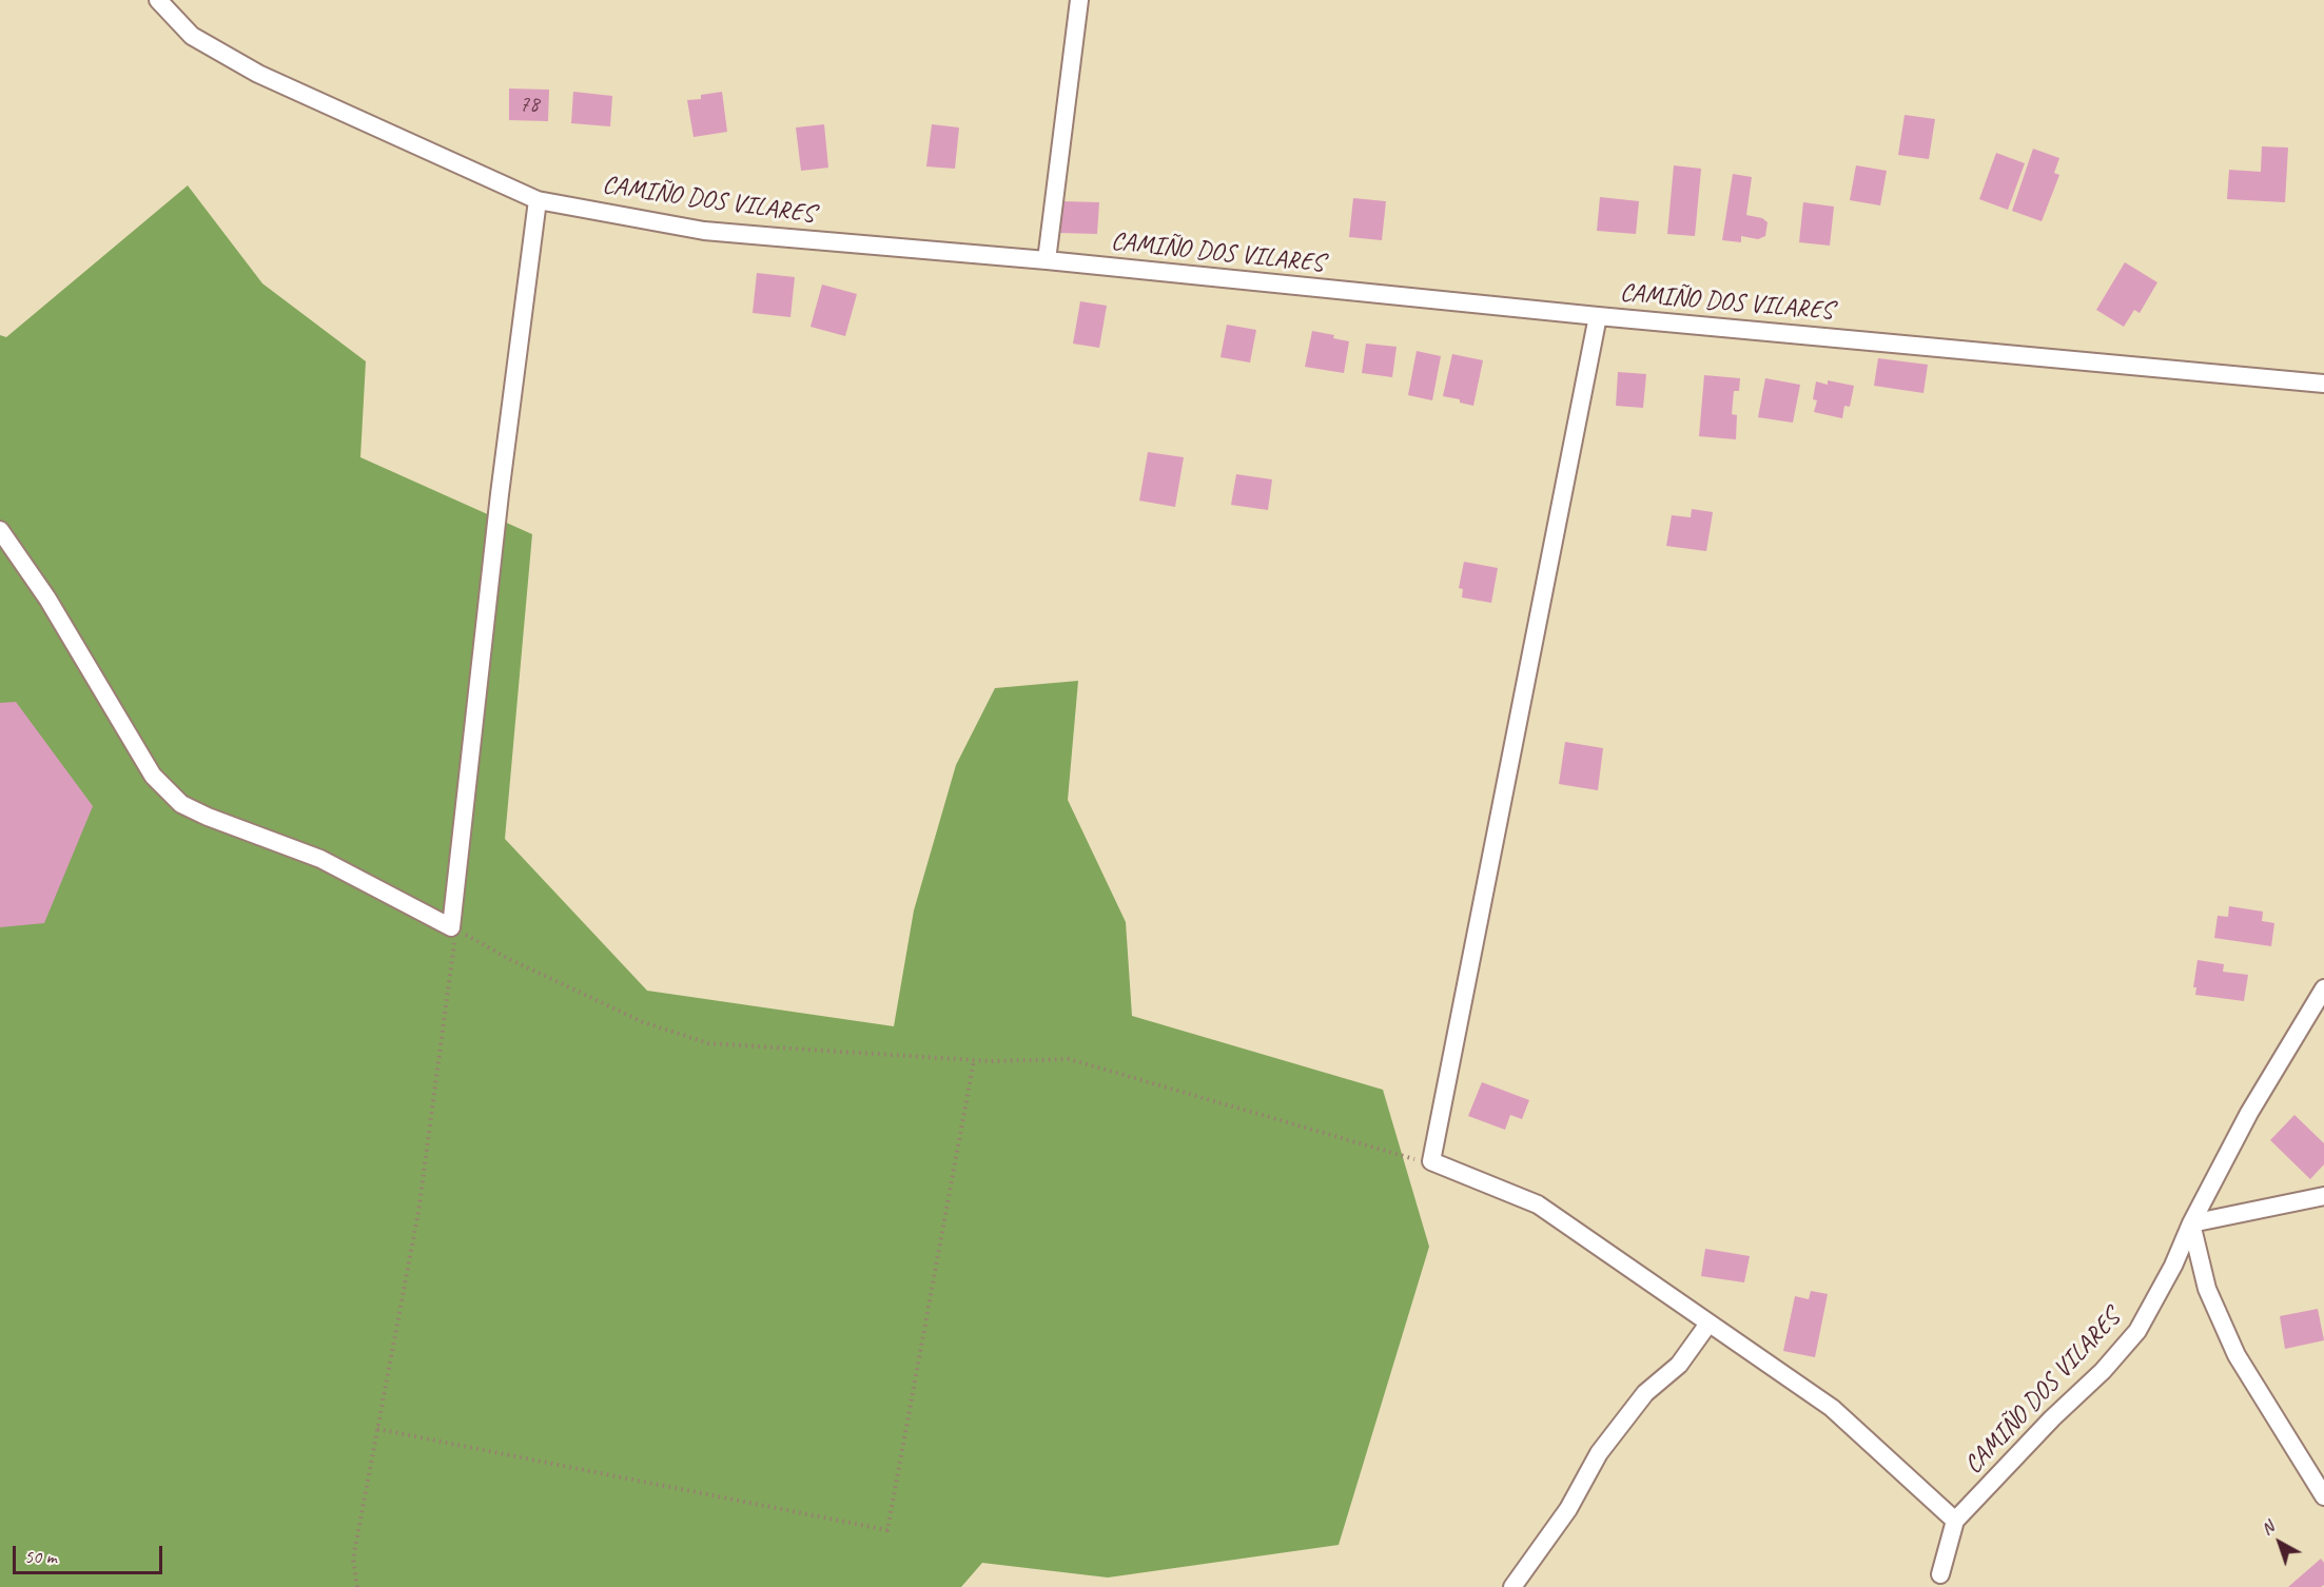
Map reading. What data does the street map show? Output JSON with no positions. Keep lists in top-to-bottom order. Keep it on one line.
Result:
{"streets":{"street":["CAMIÑO DOS VILARES"]},"house_numbers":["78"],"scale_bar":"50 m","north":"top left"}
